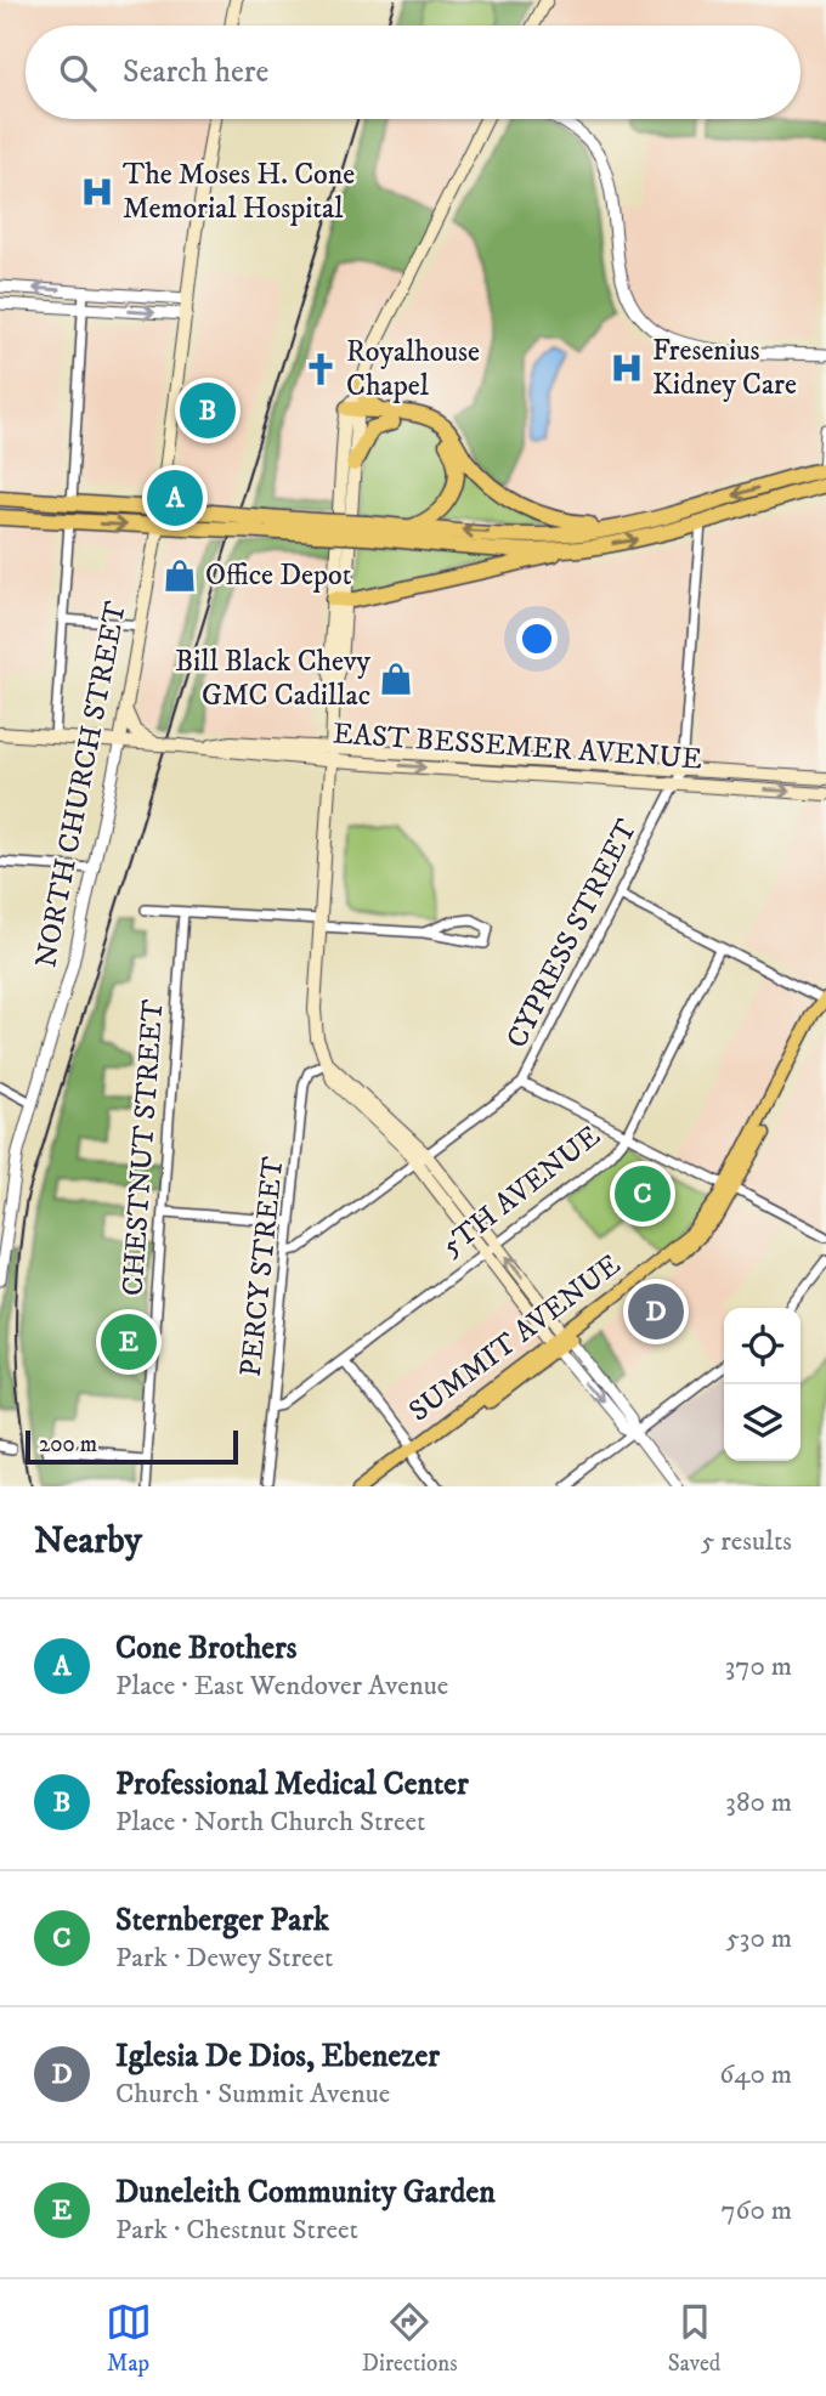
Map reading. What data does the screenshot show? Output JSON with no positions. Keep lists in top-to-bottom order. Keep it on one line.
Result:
{"streets":{"main road":["EAST BESSEMER AVENUE","NORTH CHURCH STREET","SUMMIT AVENUE"],"street":["CYPRESS STREET","CHESTNUT STREET","5TH AVENUE","PERCY STREET"]},"crossings":[["EAST BESSEMER AVENUE","NORTH CHURCH STREET"],["EAST BESSEMER AVENUE","CYPRESS STREET"],["CYPRESS STREET","PERCY STREET"],["5TH AVENUE","PERCY STREET"]],"places":{"hospital":["The Moses H. Cone Memorial Hospital","Fresenius Kidney Care"],"church":["Royalhouse Chapel"],"shop":["Office Depot","Bill Black Chevy GMC Cadillac"]},"scale_bar":"200 m","page":{"search":"Search here","pins":["B","A","C","D","E"],"scale":"200 m","heading":["Nearby","5 results"],"list":[{"mark":"A","name":"Cone Brothers","note":"Place · East Wendover Avenue","value":"370 m"},{"mark":"B","name":"Professional Medical Center","note":"Place · North Church Street","value":"380 m"},{"mark":"C","name":"Sternberger Park","note":"Park · Dewey Street","value":"530 m"},{"mark":"D","name":"Iglesia De Dios, Ebenezer","note":"Church · Summit Avenue","value":"640 m"},{"mark":"E","name":"Duneleith Community Garden","note":"Park · Chestnut Street","value":"760 m"}],"nav":["Map","Directions","Saved"]}}
